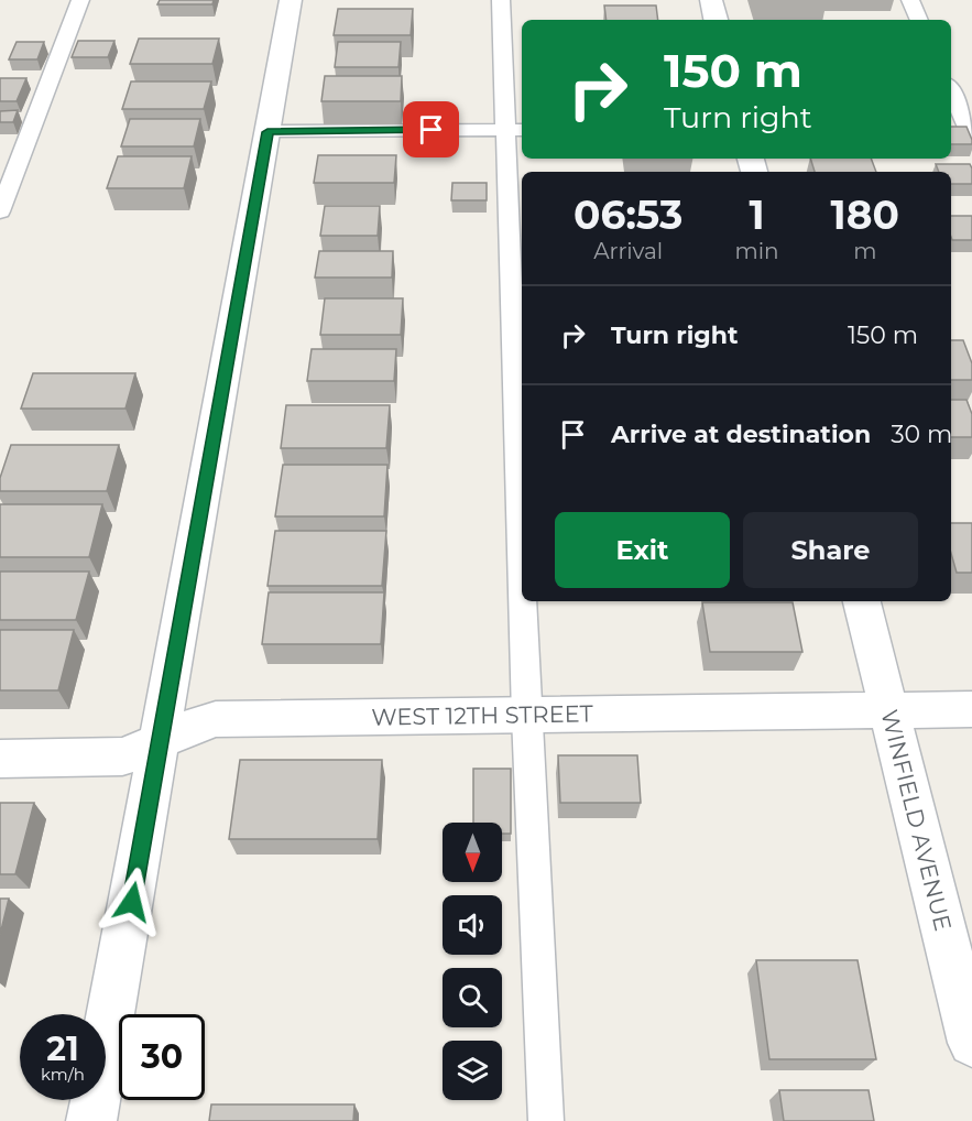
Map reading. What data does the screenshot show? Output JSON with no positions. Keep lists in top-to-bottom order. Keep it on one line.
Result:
{"streets":{"street":["WEST 12TH STREET","WINFIELD AVENUE"]},"crossings":[["WEST 12TH STREET","WINFIELD AVENUE"]],"north":"bottom","page":{"turn":["150 m","Turn right"],"eta":["06:53","Arrival","1","min","180","m"],"list":[{"name":"Turn right","value":"150 m"},{"name":"Arrive at destination","value":"30 m"}],"buttons":["Exit","Share"],"speed":"21 km/h","limit":"30"}}
